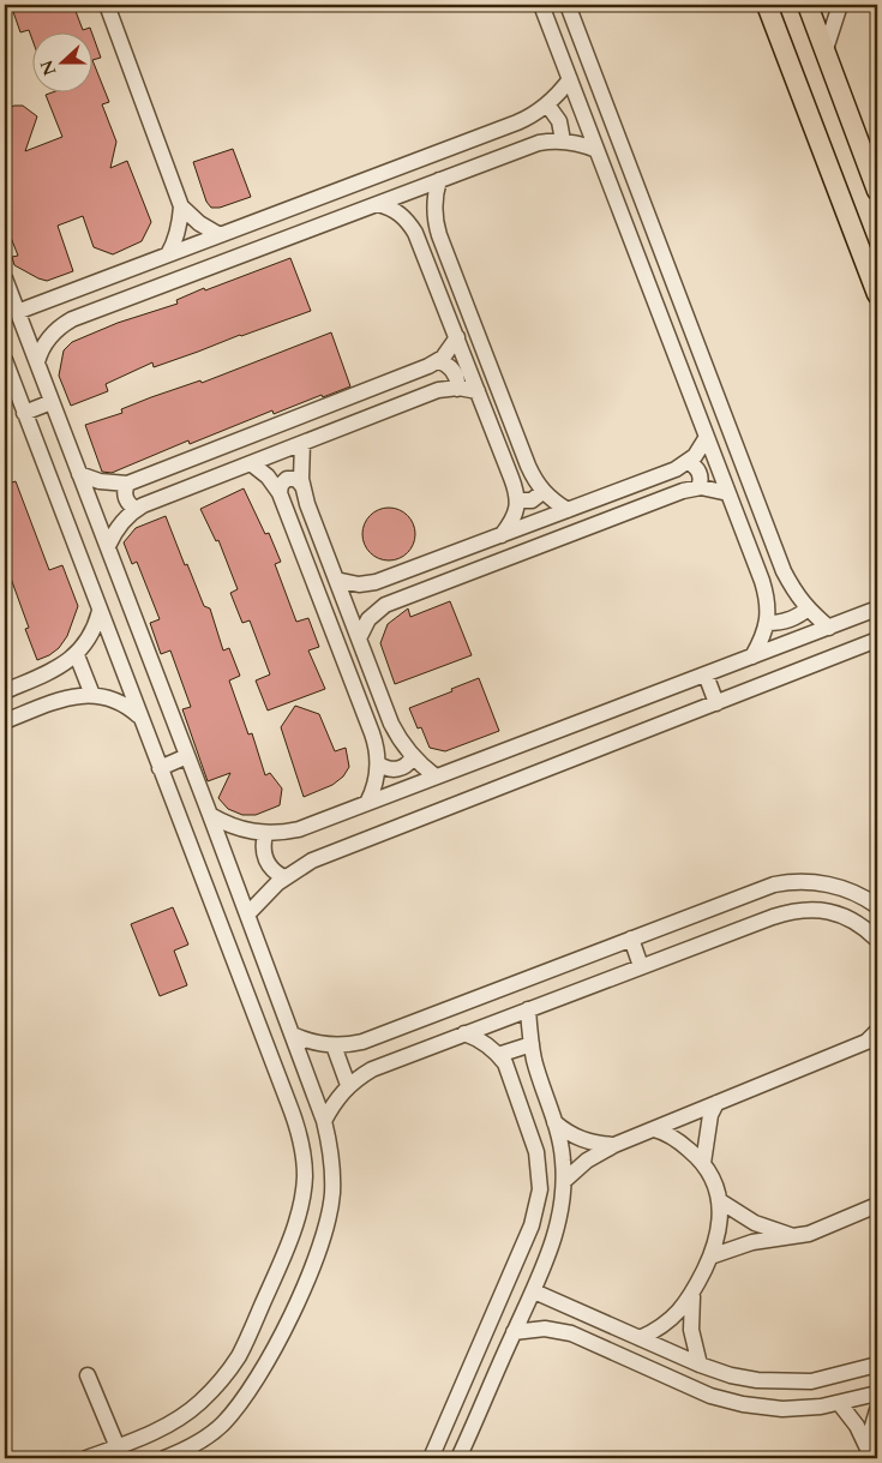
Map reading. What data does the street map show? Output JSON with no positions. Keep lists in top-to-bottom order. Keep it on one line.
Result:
{"north":"left"}
